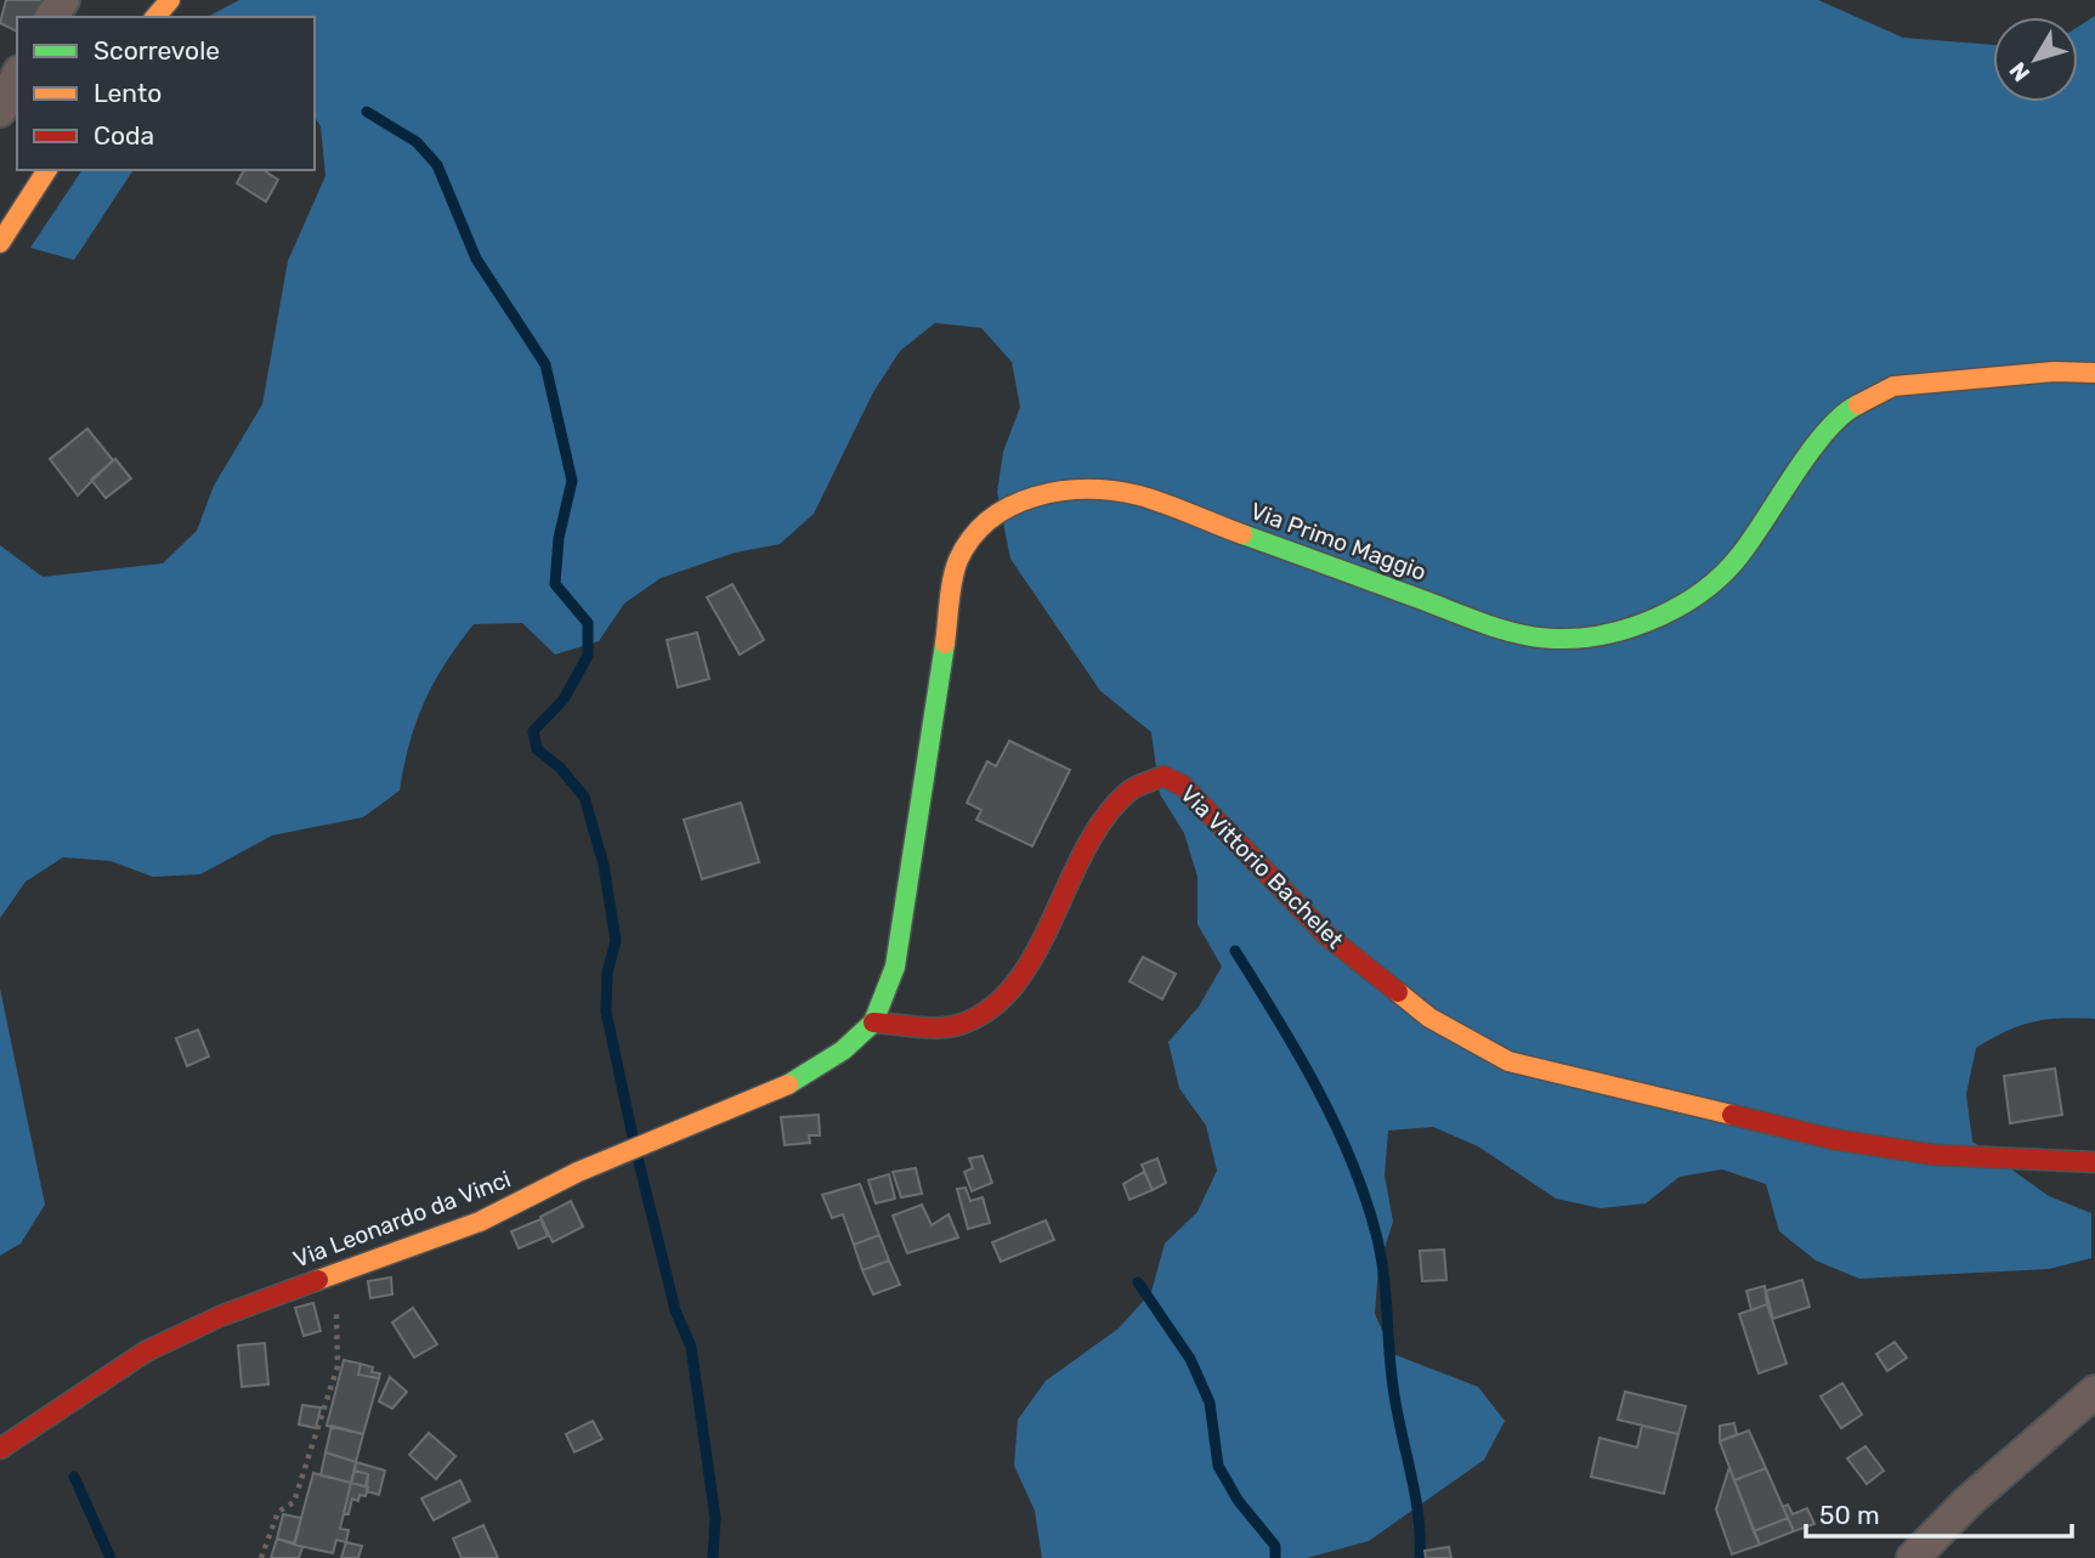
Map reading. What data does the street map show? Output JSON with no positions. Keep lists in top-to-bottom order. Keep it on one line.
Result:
{"streets":{"street":["Via Primo Maggio","Via Vittorio Bachelet","Via Leonardo da Vinci"]},"crossings":[["Via Primo Maggio","Via Vittorio Bachelet"],["Via Primo Maggio","Via Leonardo da Vinci"],["Via Vittorio Bachelet","Via Leonardo da Vinci"]],"legend":["Scorrevole","Lento","Coda"],"scale_bar":"50 m","north":"bottom left"}
